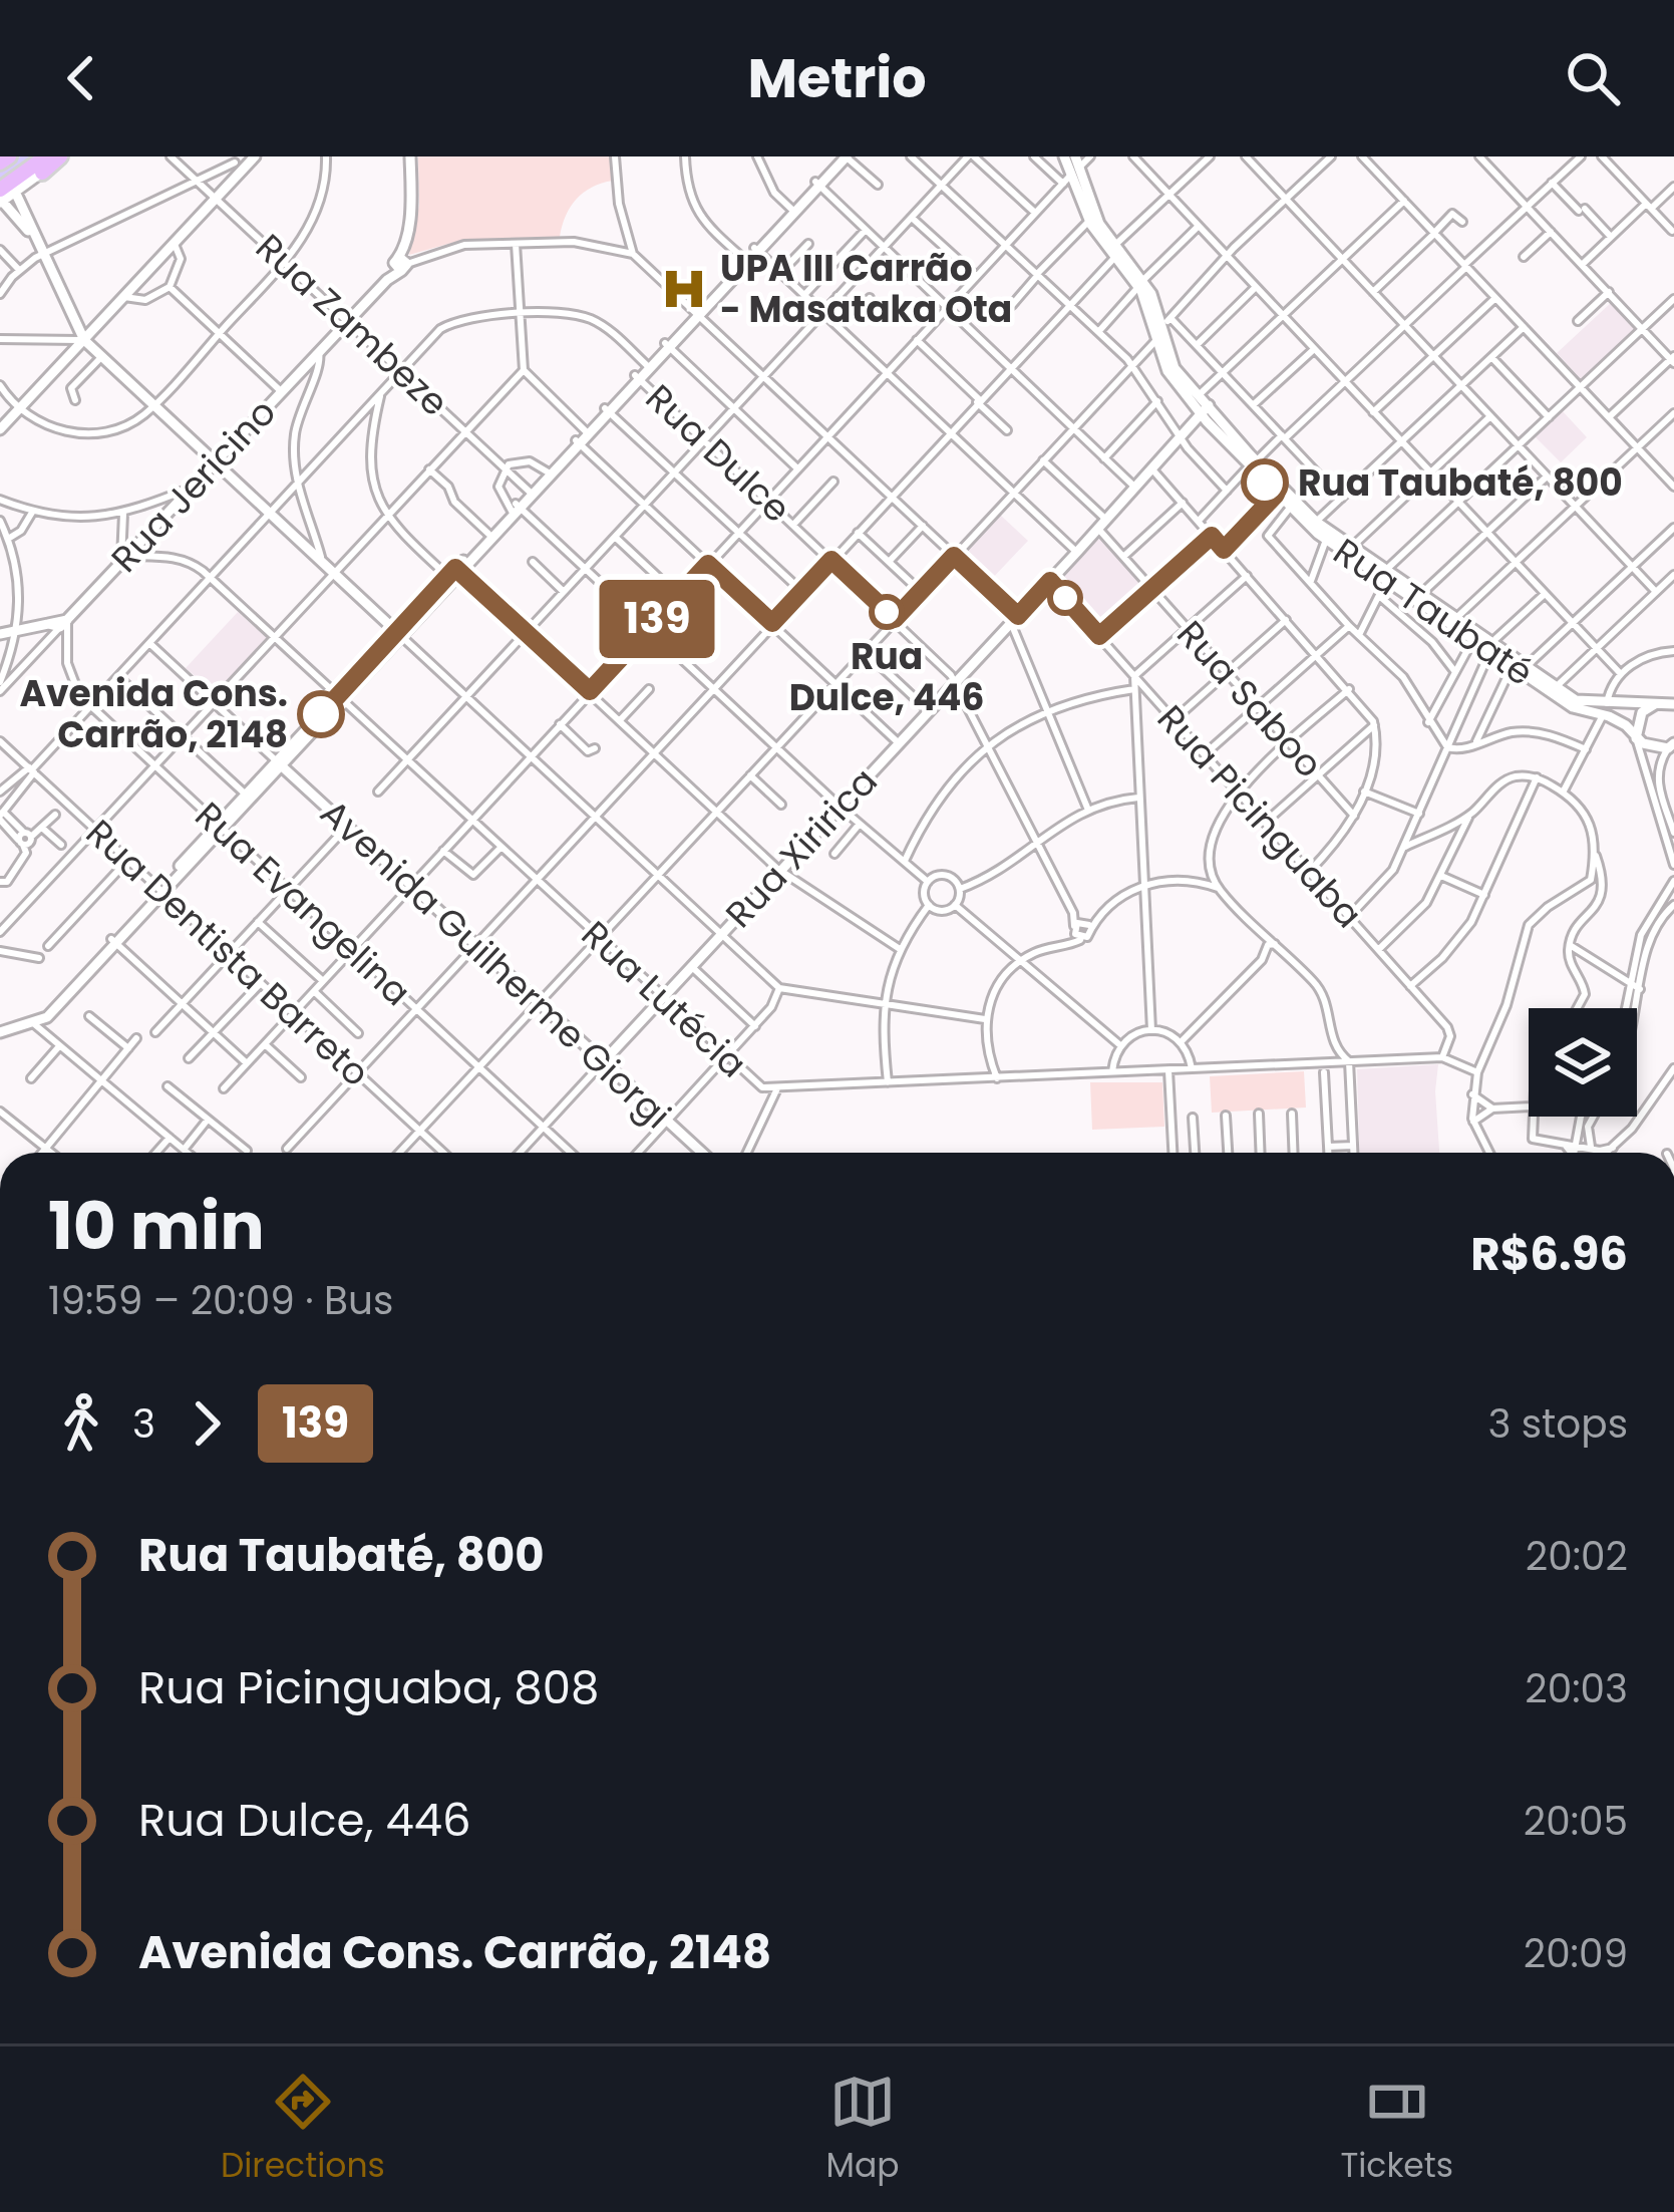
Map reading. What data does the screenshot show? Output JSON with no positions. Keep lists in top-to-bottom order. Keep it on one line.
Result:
{"streets":{"street":["Rua Zambeze","Rua Dulce","Rua Jericino","Rua Taubaté","Rua Saboo","Rua Picinguaba","Rua Xiririca","Rua Evangelina","Rua Dentista Barreto","Avenida Guilherme Giorgi","Rua Lutécia"]},"crossings":[["Rua Zambeze","Rua Jericino"],["Rua Dulce","Rua Xiririca"],["Rua Jericino","Rua Evangelina"],["Rua Jericino","Rua Lutécia"],["Rua Taubaté","Rua Xiririca"],["Rua Saboo","Rua Xiririca"],["Rua Picinguaba","Rua Xiririca"],["Rua Picinguaba","Rua Lutécia"],["Rua Xiririca","Rua Evangelina"],["Rua Xiririca","Avenida Guilherme Giorgi"],["Rua Xiririca","Rua Lutécia"]],"places":{"hospital":["UPA III Carrão - Masataka Ota"],"other":["Rua Taubaté, 800","Rua Dulce, 446","Avenida Cons. Carrão, 2148"]},"lines":["bus line 139"],"page":{"header":"Metrio","on_map":"139","heading":["10 min","19:59 – 20:09 · Bus","R$6.96"],"legs":["3","139","3 stops"],"list":[{"name":"Rua Taubaté, 800","value":"20:02"},{"name":"Rua Picinguaba, 808","value":"20:03"},{"name":"Rua Dulce, 446","value":"20:05"},{"name":"Avenida Cons. Carrão, 2148","value":"20:09"}],"tabs":["Directions","Map","Tickets"]}}
